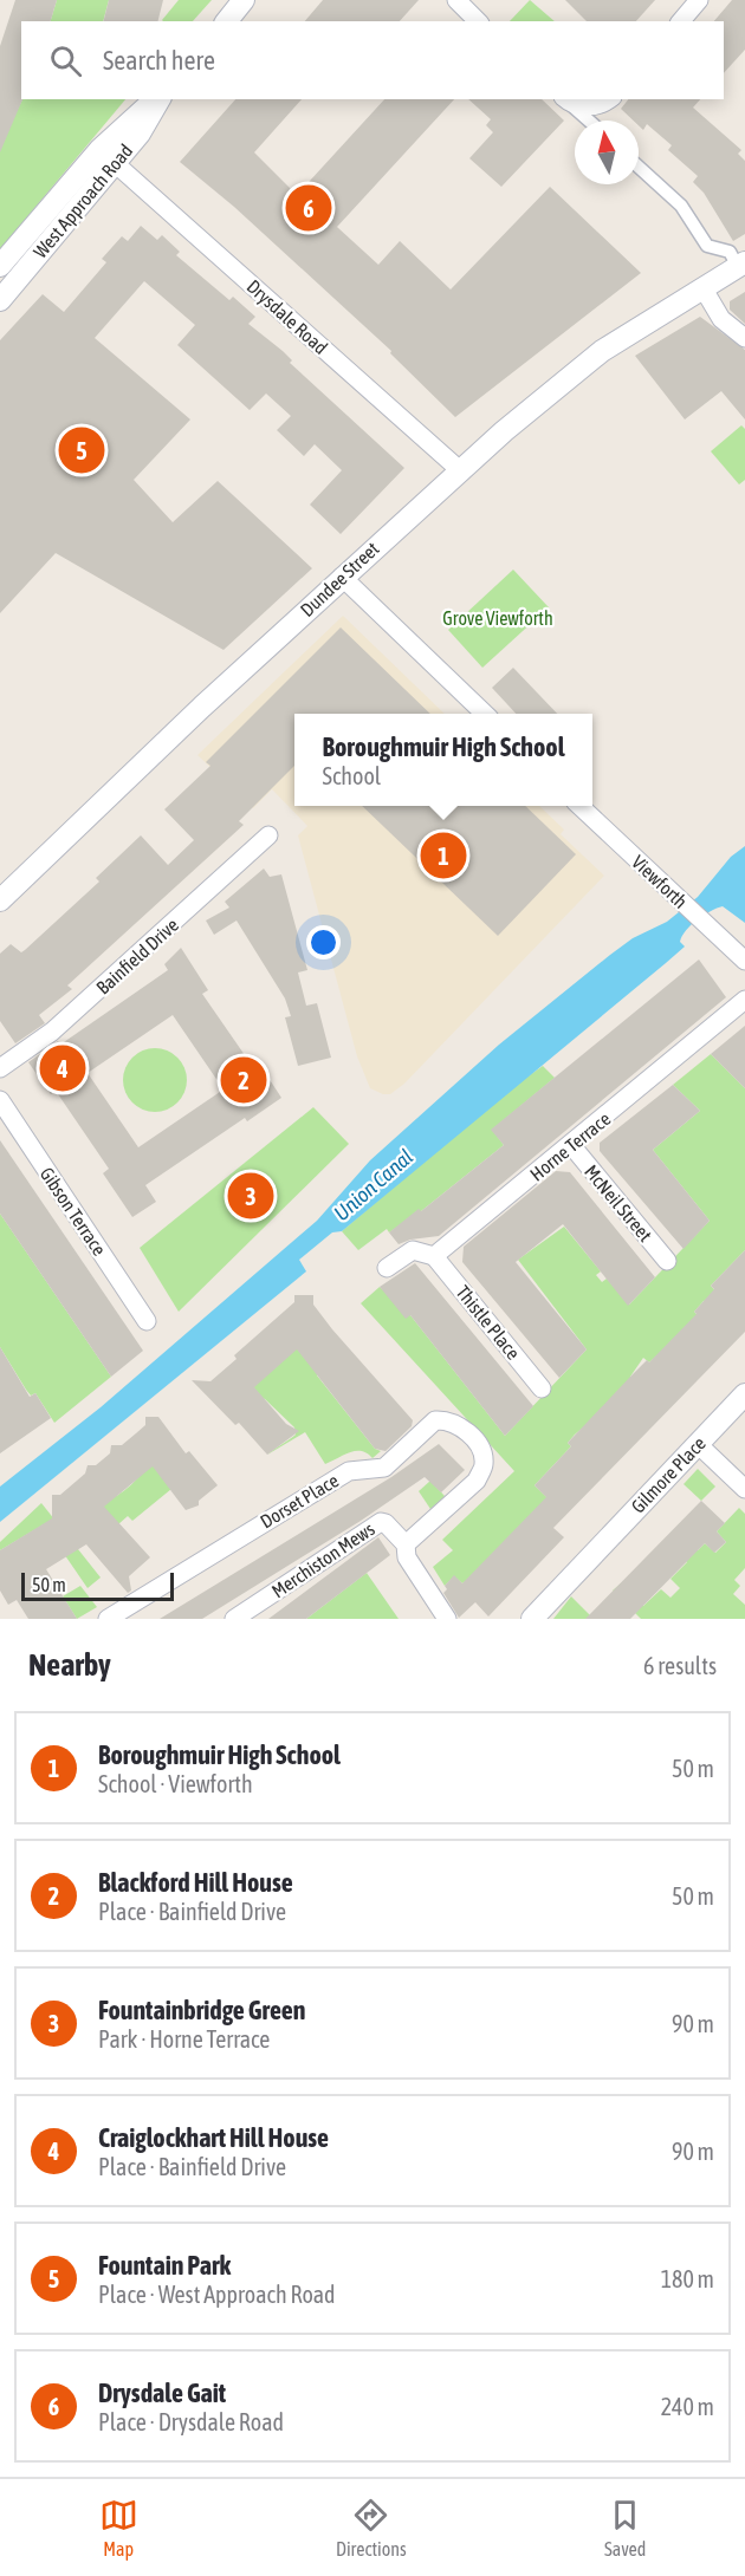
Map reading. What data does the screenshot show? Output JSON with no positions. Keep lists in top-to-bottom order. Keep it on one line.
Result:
{"streets":{"street":["West Approach Road","Drysdale Road","Dundee Street","Viewforth","Bainfield Drive","Horne Terrace","McNeil Street","Gibson Terrace","Thistle Place","Gilmore Place","Dorset Place","Merchiston Mews"]},"crossings":[["West Approach Road","Drysdale Road"],["Drysdale Road","Dundee Street"],["Horne Terrace","McNeil Street"],["Horne Terrace","Thistle Place"],["Dorset Place","Merchiston Mews"]],"water":["Union Canal"],"parks":["Grove Viewforth"],"scale_bar":"50 m","north":"top","page":{"search":"Search here","pins":["6","5","1","4","2","3"],"popup":["Boroughmuir High School","School"],"scale":"50 m","heading":["Nearby","6 results"],"list":[{"mark":"1","name":"Boroughmuir High School","note":"School · Viewforth","value":"50 m"},{"mark":"2","name":"Blackford Hill House","note":"Place · Bainfield Drive","value":"50 m"},{"mark":"3","name":"Fountainbridge Green","note":"Park · Horne Terrace","value":"90 m"},{"mark":"4","name":"Craiglockhart Hill House","note":"Place · Bainfield Drive","value":"90 m"},{"mark":"5","name":"Fountain Park","note":"Place · West Approach Road","value":"180 m"},{"mark":"6","name":"Drysdale Gait","note":"Place · Drysdale Road","value":"240 m"}],"nav":["Map","Directions","Saved"]}}
